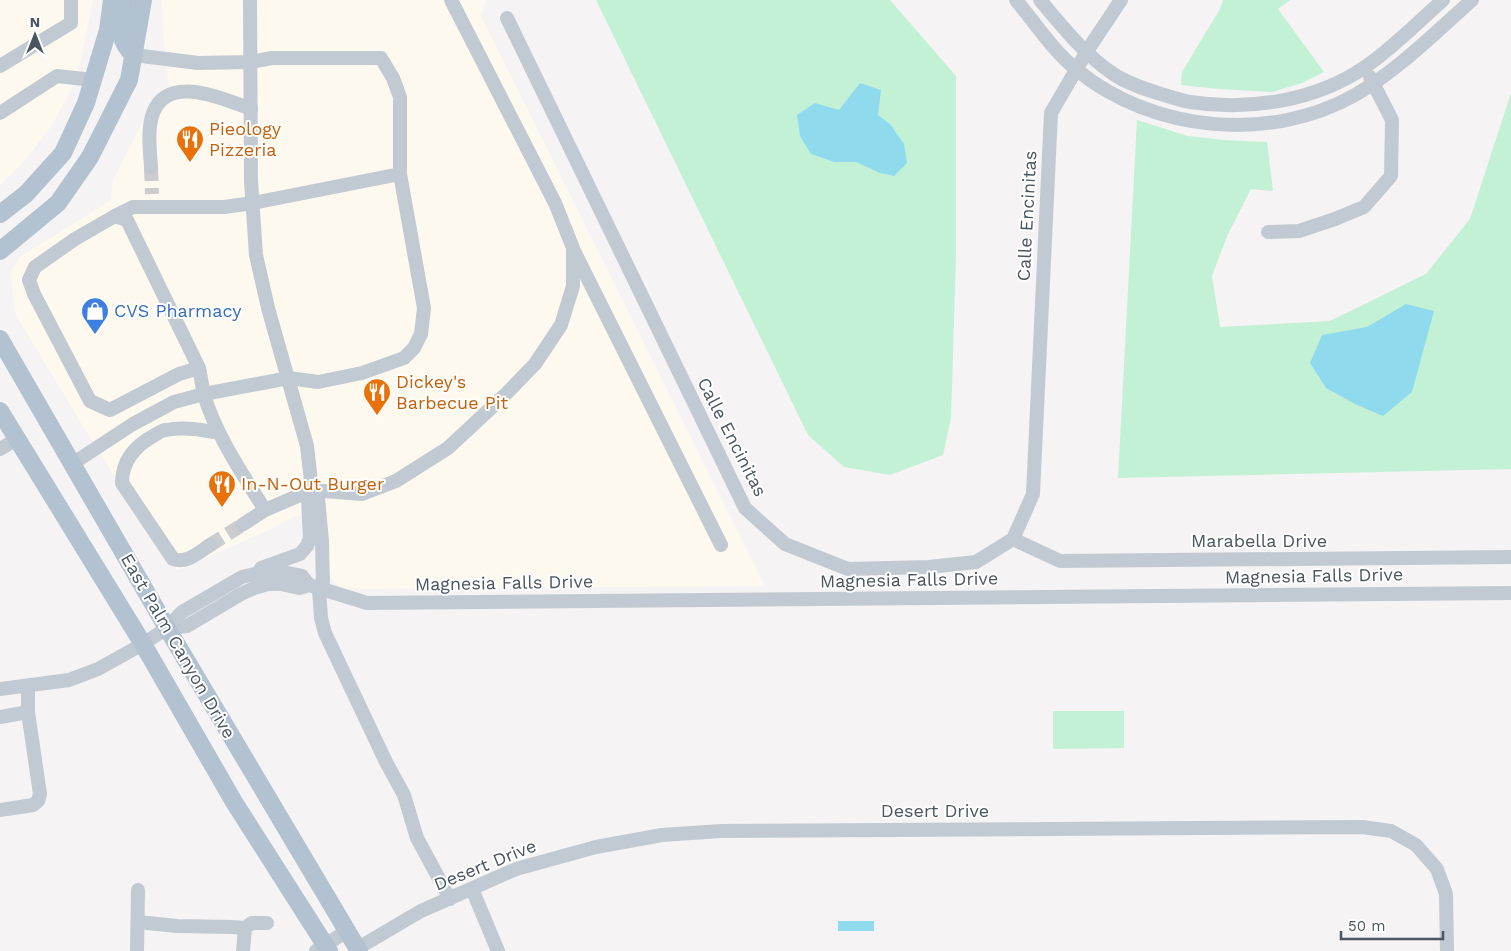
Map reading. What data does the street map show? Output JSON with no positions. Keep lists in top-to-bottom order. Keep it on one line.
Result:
{"streets":{"main road":["East Palm Canyon Drive"],"street":["Calle Encinitas","Marabella Drive","Magnesia Falls Drive","Desert Drive"]},"crossings":[["Calle Encinitas","Marabella Drive"],["Magnesia Falls Drive","East Palm Canyon Drive"],["East Palm Canyon Drive","Desert Drive"]],"places":{"restaurant":["Pieology Pizzeria","Dickey's Barbecue Pit","In-N-Out Burger"],"shop":["CVS Pharmacy"]},"scale_bar":"50 m","north":"top"}
